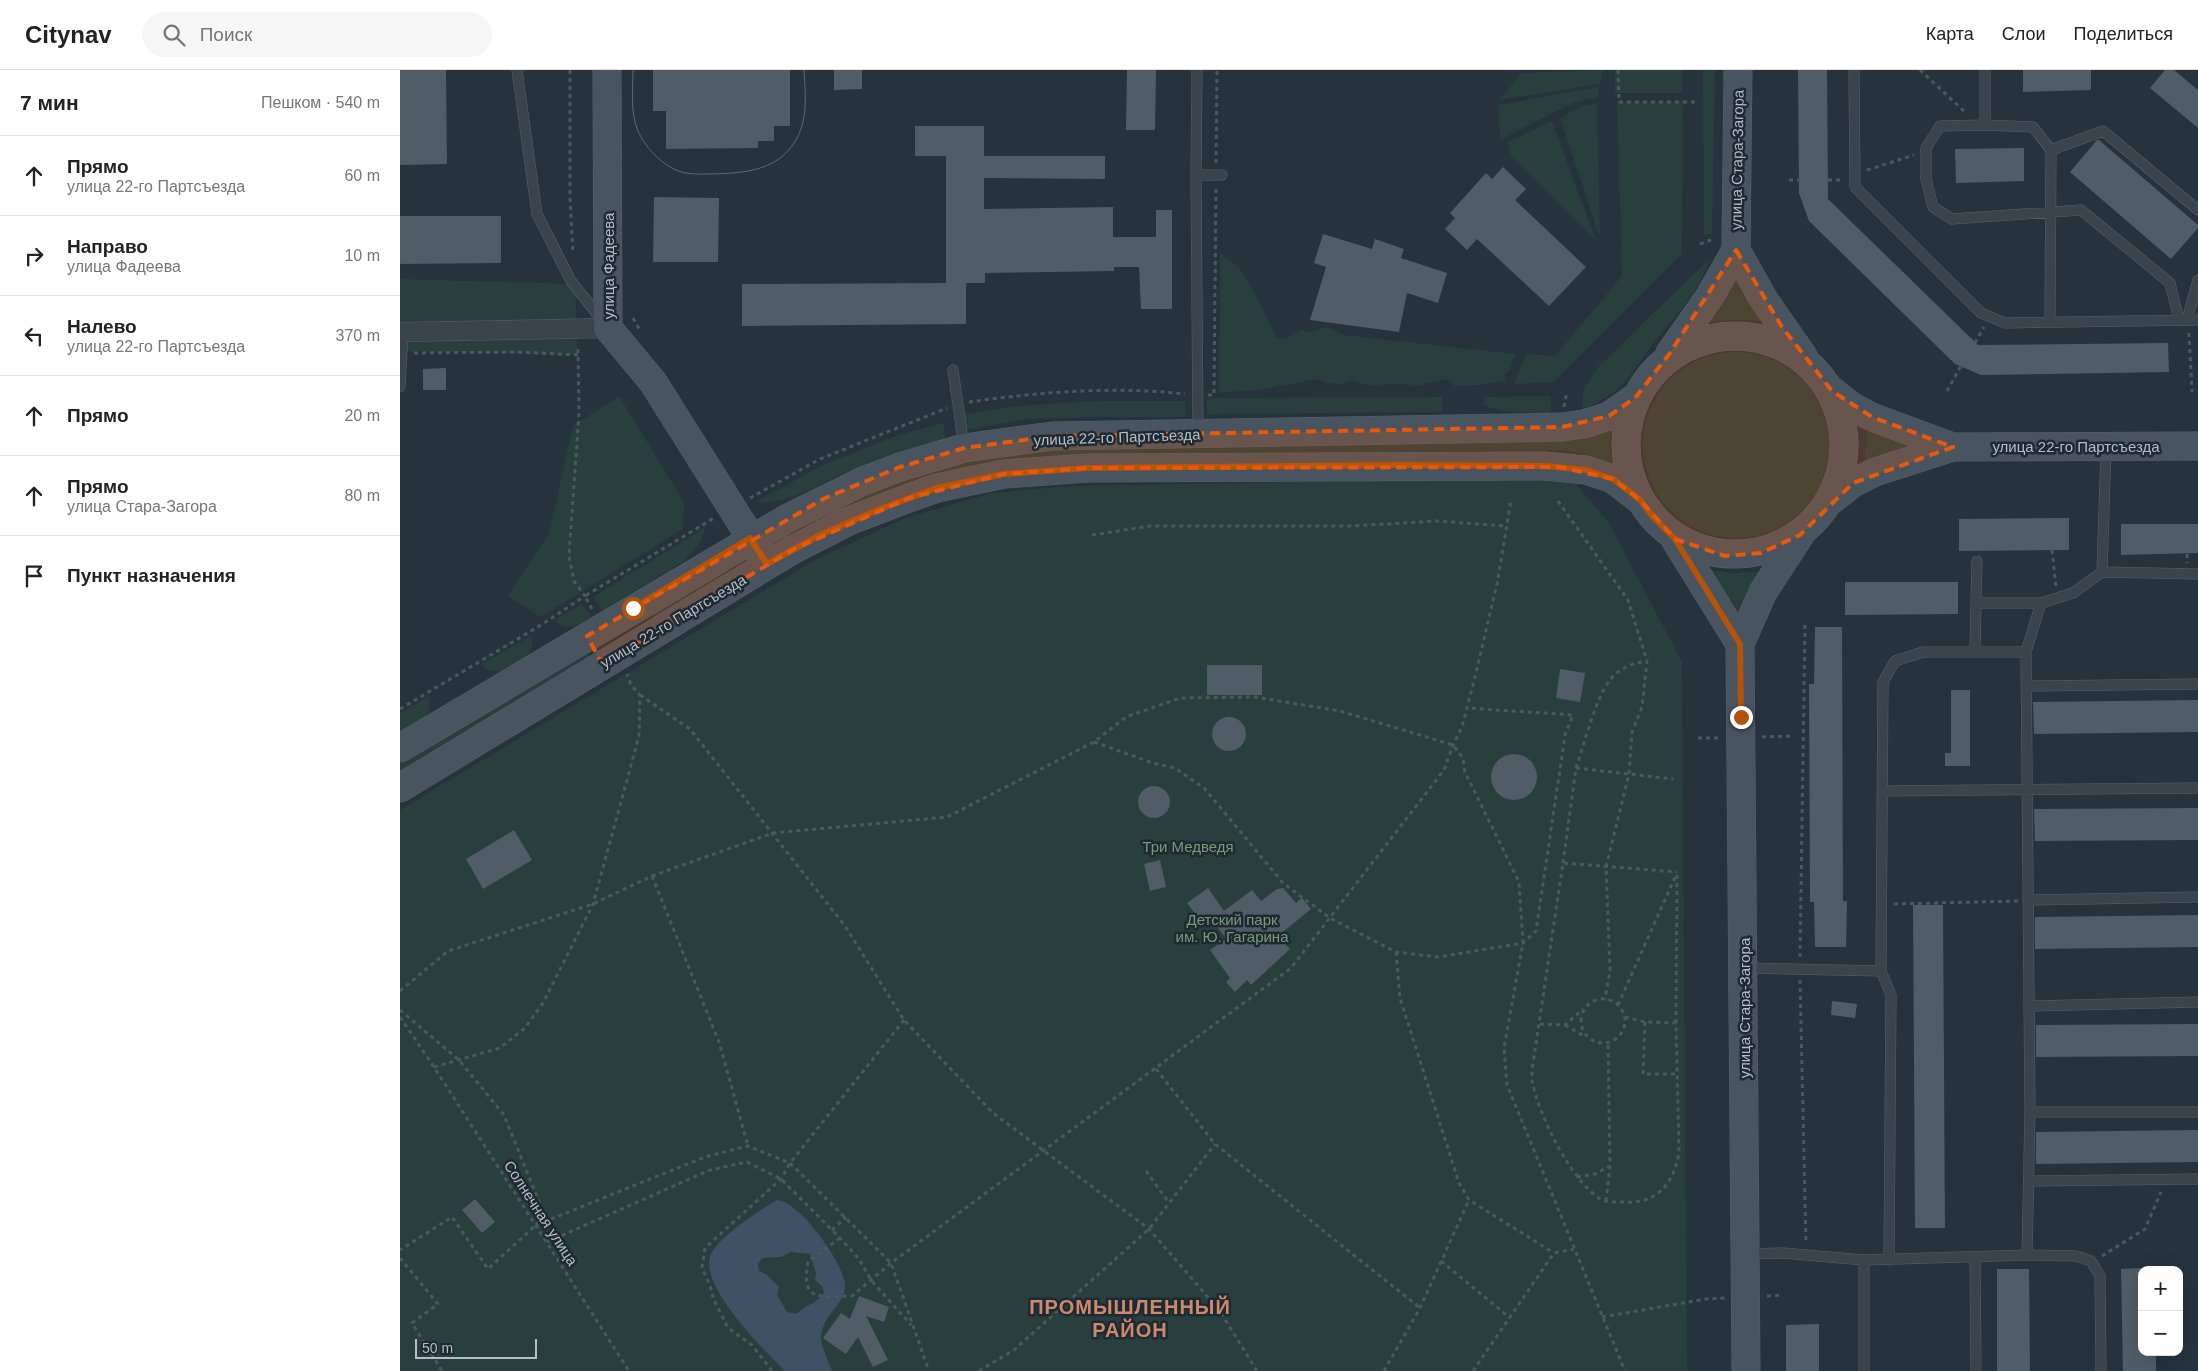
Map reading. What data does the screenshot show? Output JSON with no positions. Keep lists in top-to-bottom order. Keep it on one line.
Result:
{"streets":{"street":["улица Стара-Загора","улица Фадеева","улица 22-го Партсъезда"],"path":["Солнечная улица"]},"crossings":[["улица Стара-Загора","улица 22-го Партсъезда"],["улица Фадеева","улица 22-го Партсъезда"]],"districts":["ПРОМЫШЛЕННЫЙ РАЙОН"],"parks":["Три Медведя","Детский парк им. Ю. Гагарина"],"scale_bar":"50 m","page":{"header":"Citynav","search":"Поиск","nav":["Карта","Слои","Поделиться"],"heading":["7 мин","Пешком · 540 m"],"list":[["Прямо","улица 22-го Партсъезда","60 m"],["Направо","улица Фадеева","10 m"],["Налево","улица 22-го Партсъезда","370 m"],["Прямо","20 m"],["Прямо","улица Стара-Загора","80 m"],"Пункт назначения"],"map_buttons":["+","−"],"scale":"50 m"}}
